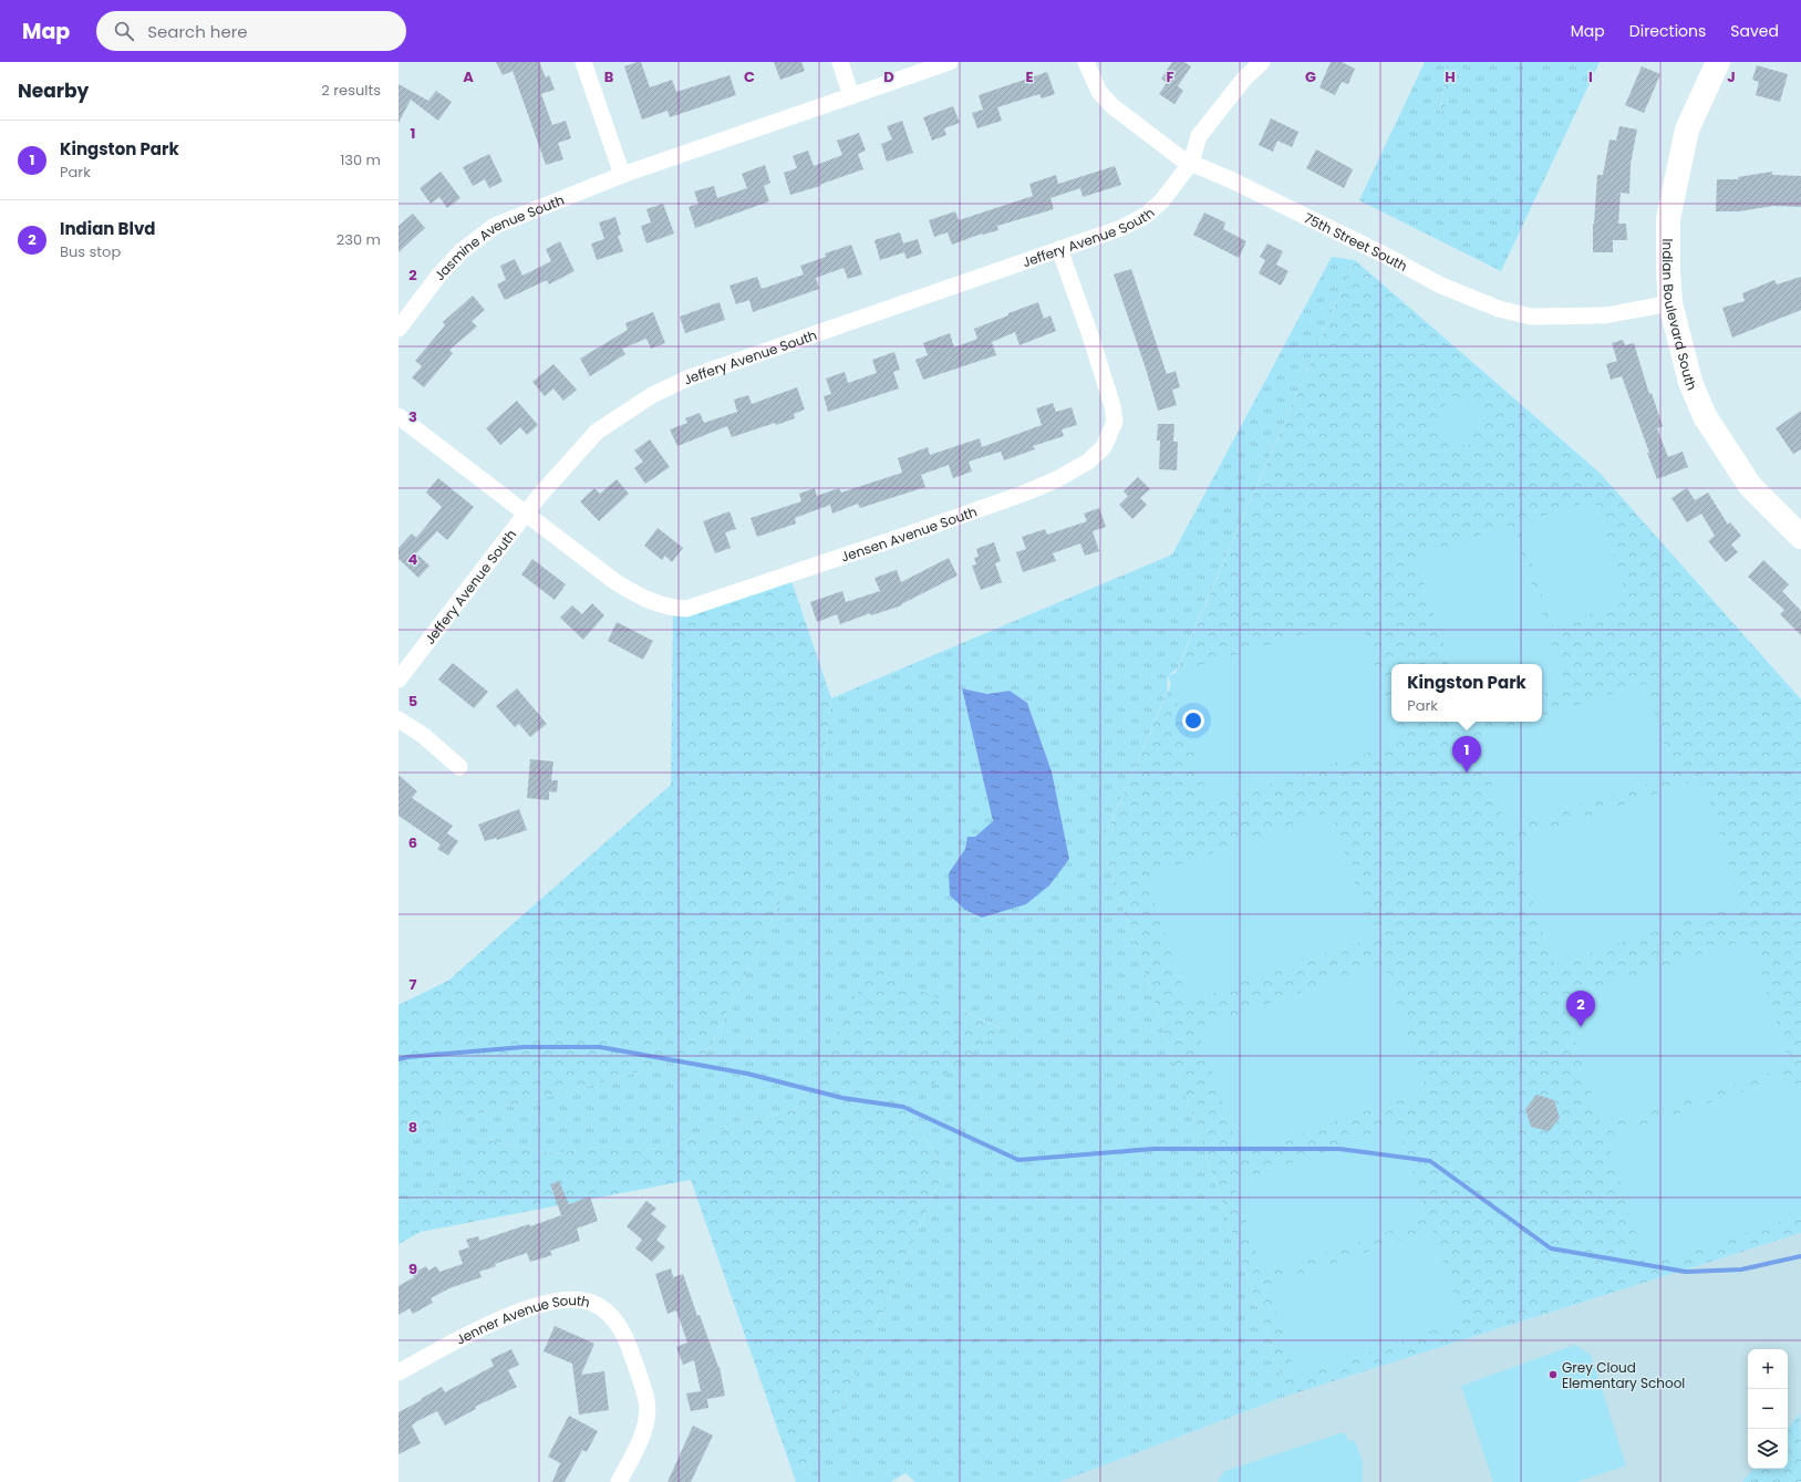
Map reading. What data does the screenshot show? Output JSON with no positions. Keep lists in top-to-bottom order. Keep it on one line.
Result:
{"streets":{"street":["Jeffery Avenue South","Jasmine Avenue South","75th Street South","Indian Boulevard South","Jensen Avenue South","Jenner Avenue South"]},"crossings":[["Jeffery Avenue South","75th Street South"],["Jeffery Avenue South","Jensen Avenue South"],["75th Street South","Indian Boulevard South"]],"places":["Grey Cloud Elementary School"],"page":{"header":"Map","search":"Search here","nav":["Map","Directions","Saved"],"heading":["Nearby","2 results"],"list":[{"mark":"1","name":"Kingston Park","note":"Park","value":"130 m"},{"mark":"2","name":"Indian Blvd","note":"Bus stop","value":"230 m"}],"popup":["Kingston Park","Park"],"pins":["1","2"],"map_buttons":["+","−"]},"grid":{"columns":["A","B","C","D","E","F","G","H","I","J"],"rows":["1","2","3","4","5","6","7","8","9"]}}
